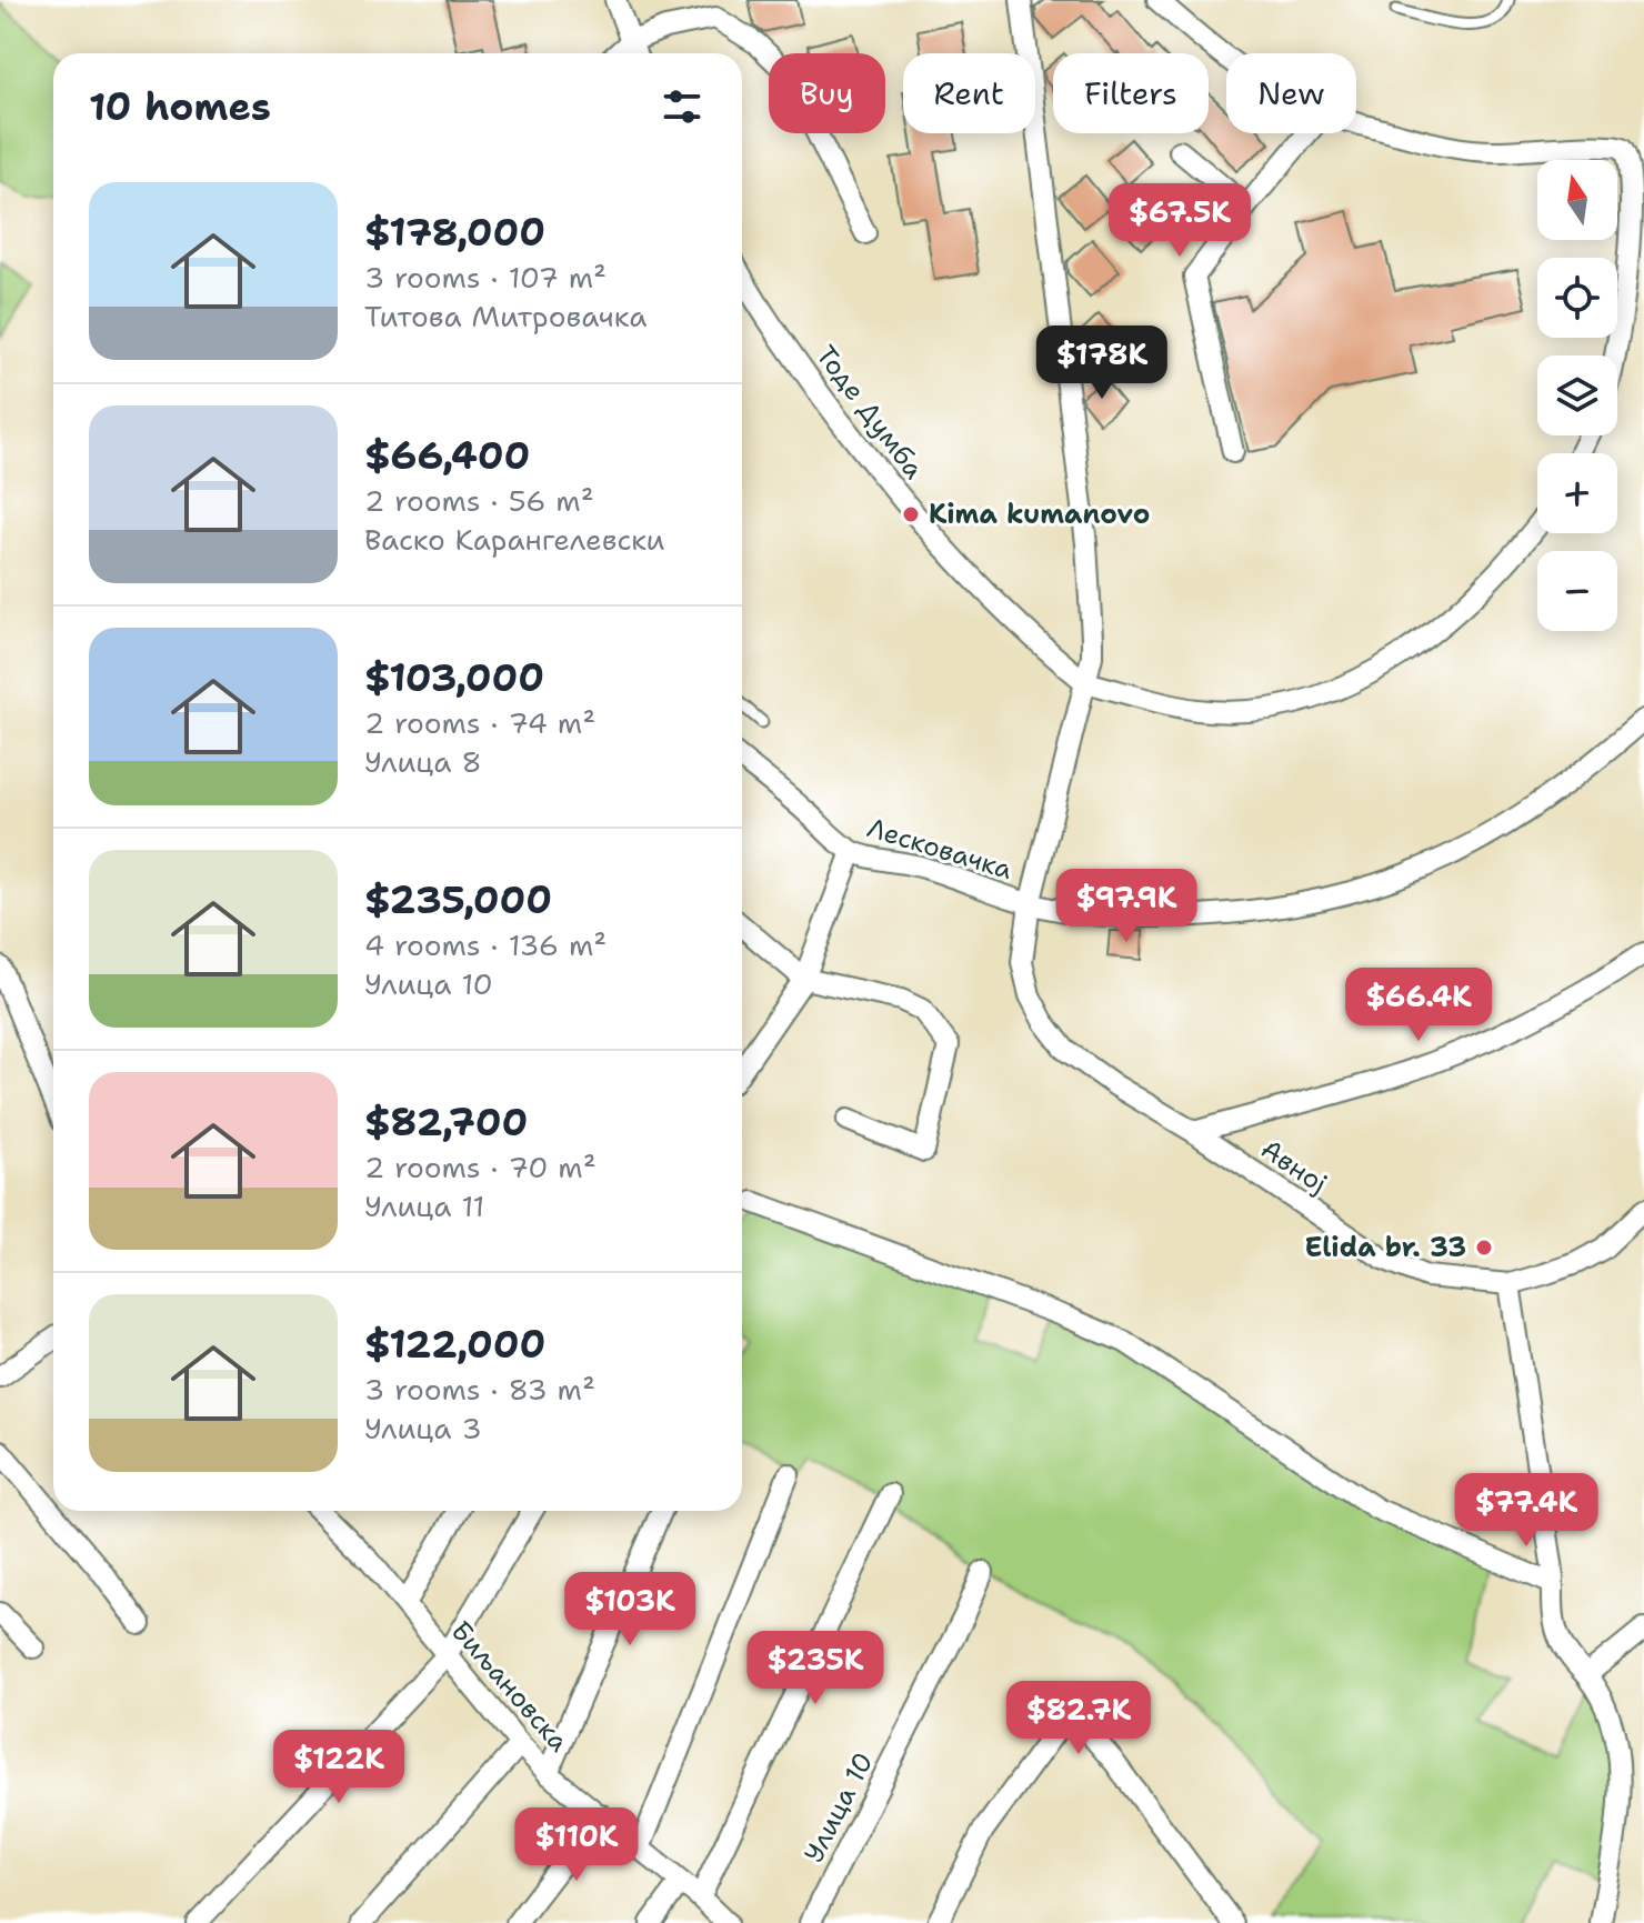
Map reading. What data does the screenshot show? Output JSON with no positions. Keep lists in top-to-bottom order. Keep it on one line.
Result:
{"streets":{"street":["Тоде Думба","Лесковачка","Авној","Биљановска","Улица 10"]},"crossings":[["Лесковачка","Авној"]],"places":["Kima kumanovo","Elida br. 33"],"north":"top","page":{"chip":["Buy","Rent","Filters","New"],"heading":"10 homes","map_buttons":["+","−"],"list":[{"name":"$178,000","note":"3 rooms · 107 m² · Титова Митровачка"},{"name":"$66,400","note":"2 rooms · 56 m² · Васко Карангелевски"},{"name":"$103,000","note":"2 rooms · 74 m² · Улица 8"},{"name":"$235,000","note":"4 rooms · 136 m² · Улица 10"},{"name":"$82,700","note":"2 rooms · 70 m² · Улица 11"},{"name":"$122,000","note":"3 rooms · 83 m² · Улица 3"}],"price":["$67.5K","$178K","$97.9K","$66.4K","$77.4K","$103K","$235K","$82.7K","$122K","$110K"]}}
